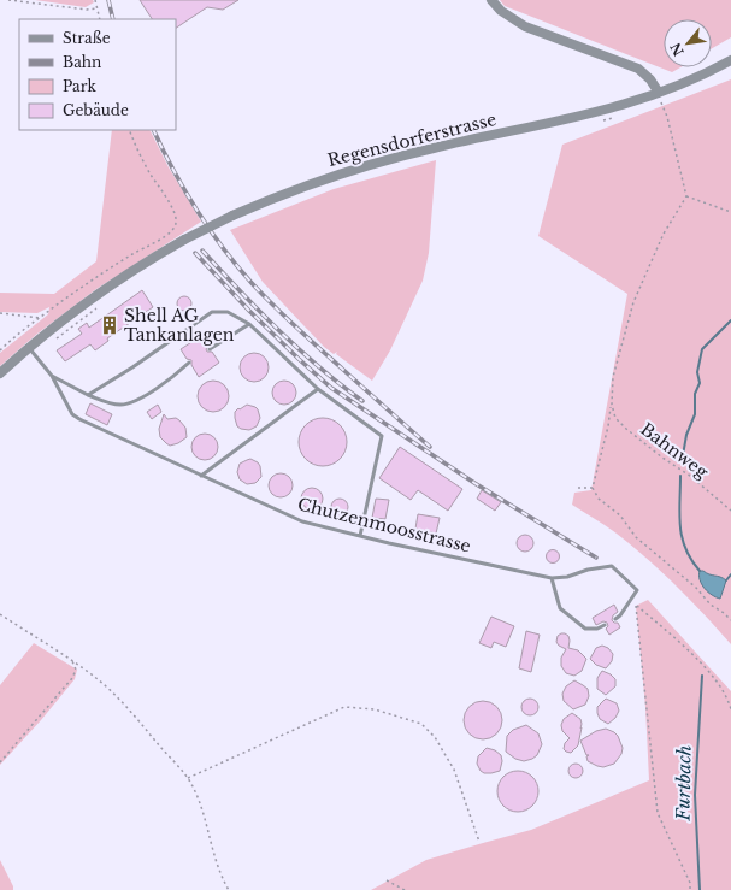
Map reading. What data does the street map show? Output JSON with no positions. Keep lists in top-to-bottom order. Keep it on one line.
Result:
{"streets":{"street":["Regensdorferstrasse"],"lane":["Chutzenmoosstrasse"],"path":["Bahnweg"]},"crossings":[["Regensdorferstrasse","Chutzenmoosstrasse"]],"water":["Furtbach"],"places":{"building":["Shell AG Tankanlagen"]},"legend":["Straße","Bahn","Park","Gebäude"],"north":"bottom left"}
